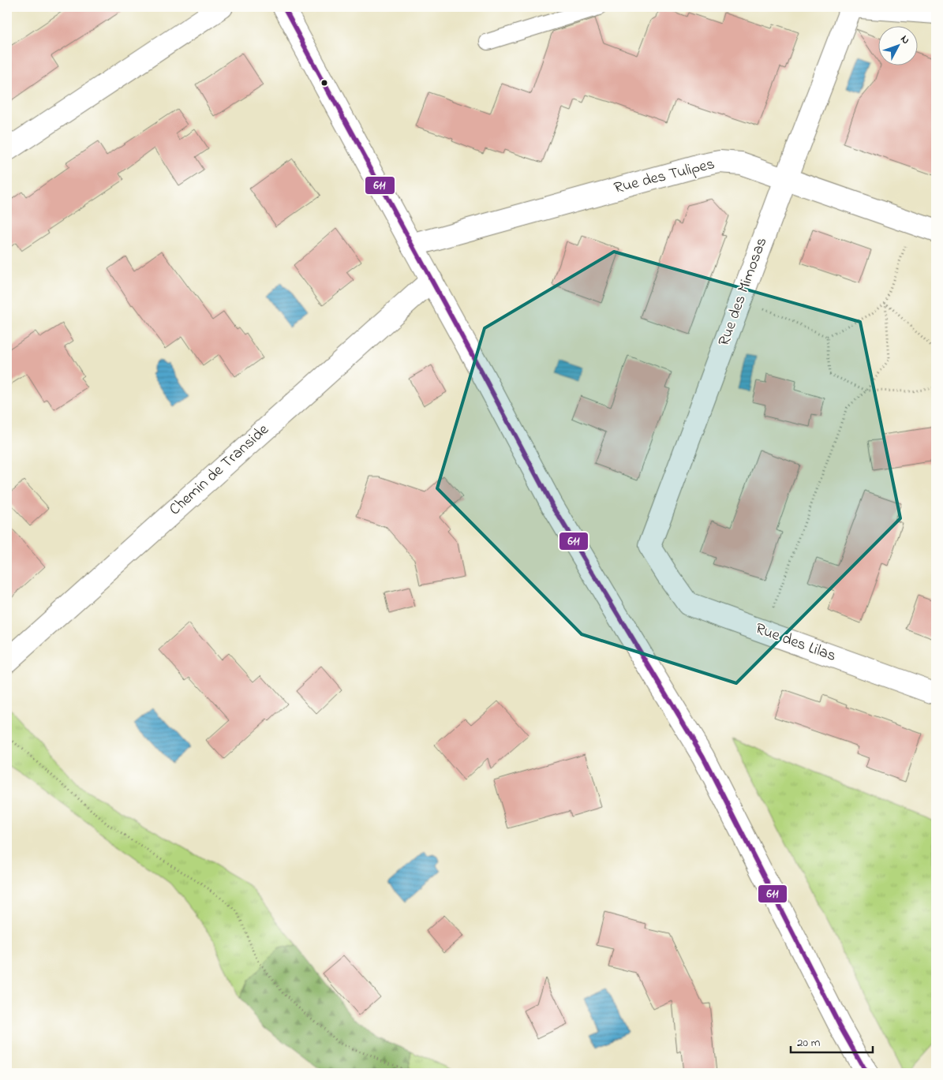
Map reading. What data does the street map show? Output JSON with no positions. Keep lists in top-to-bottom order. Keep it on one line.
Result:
{"streets":{"street":["Rue des Tulipes","Rue des Mimosas","Chemin de Transide","Rue des Lilas"]},"crossings":[["Rue des Tulipes","Rue des Mimosas"],["Rue des Mimosas","Rue des Lilas"]],"lines":["transit line 611"],"scale_bar":"20 m","north":"top right"}
